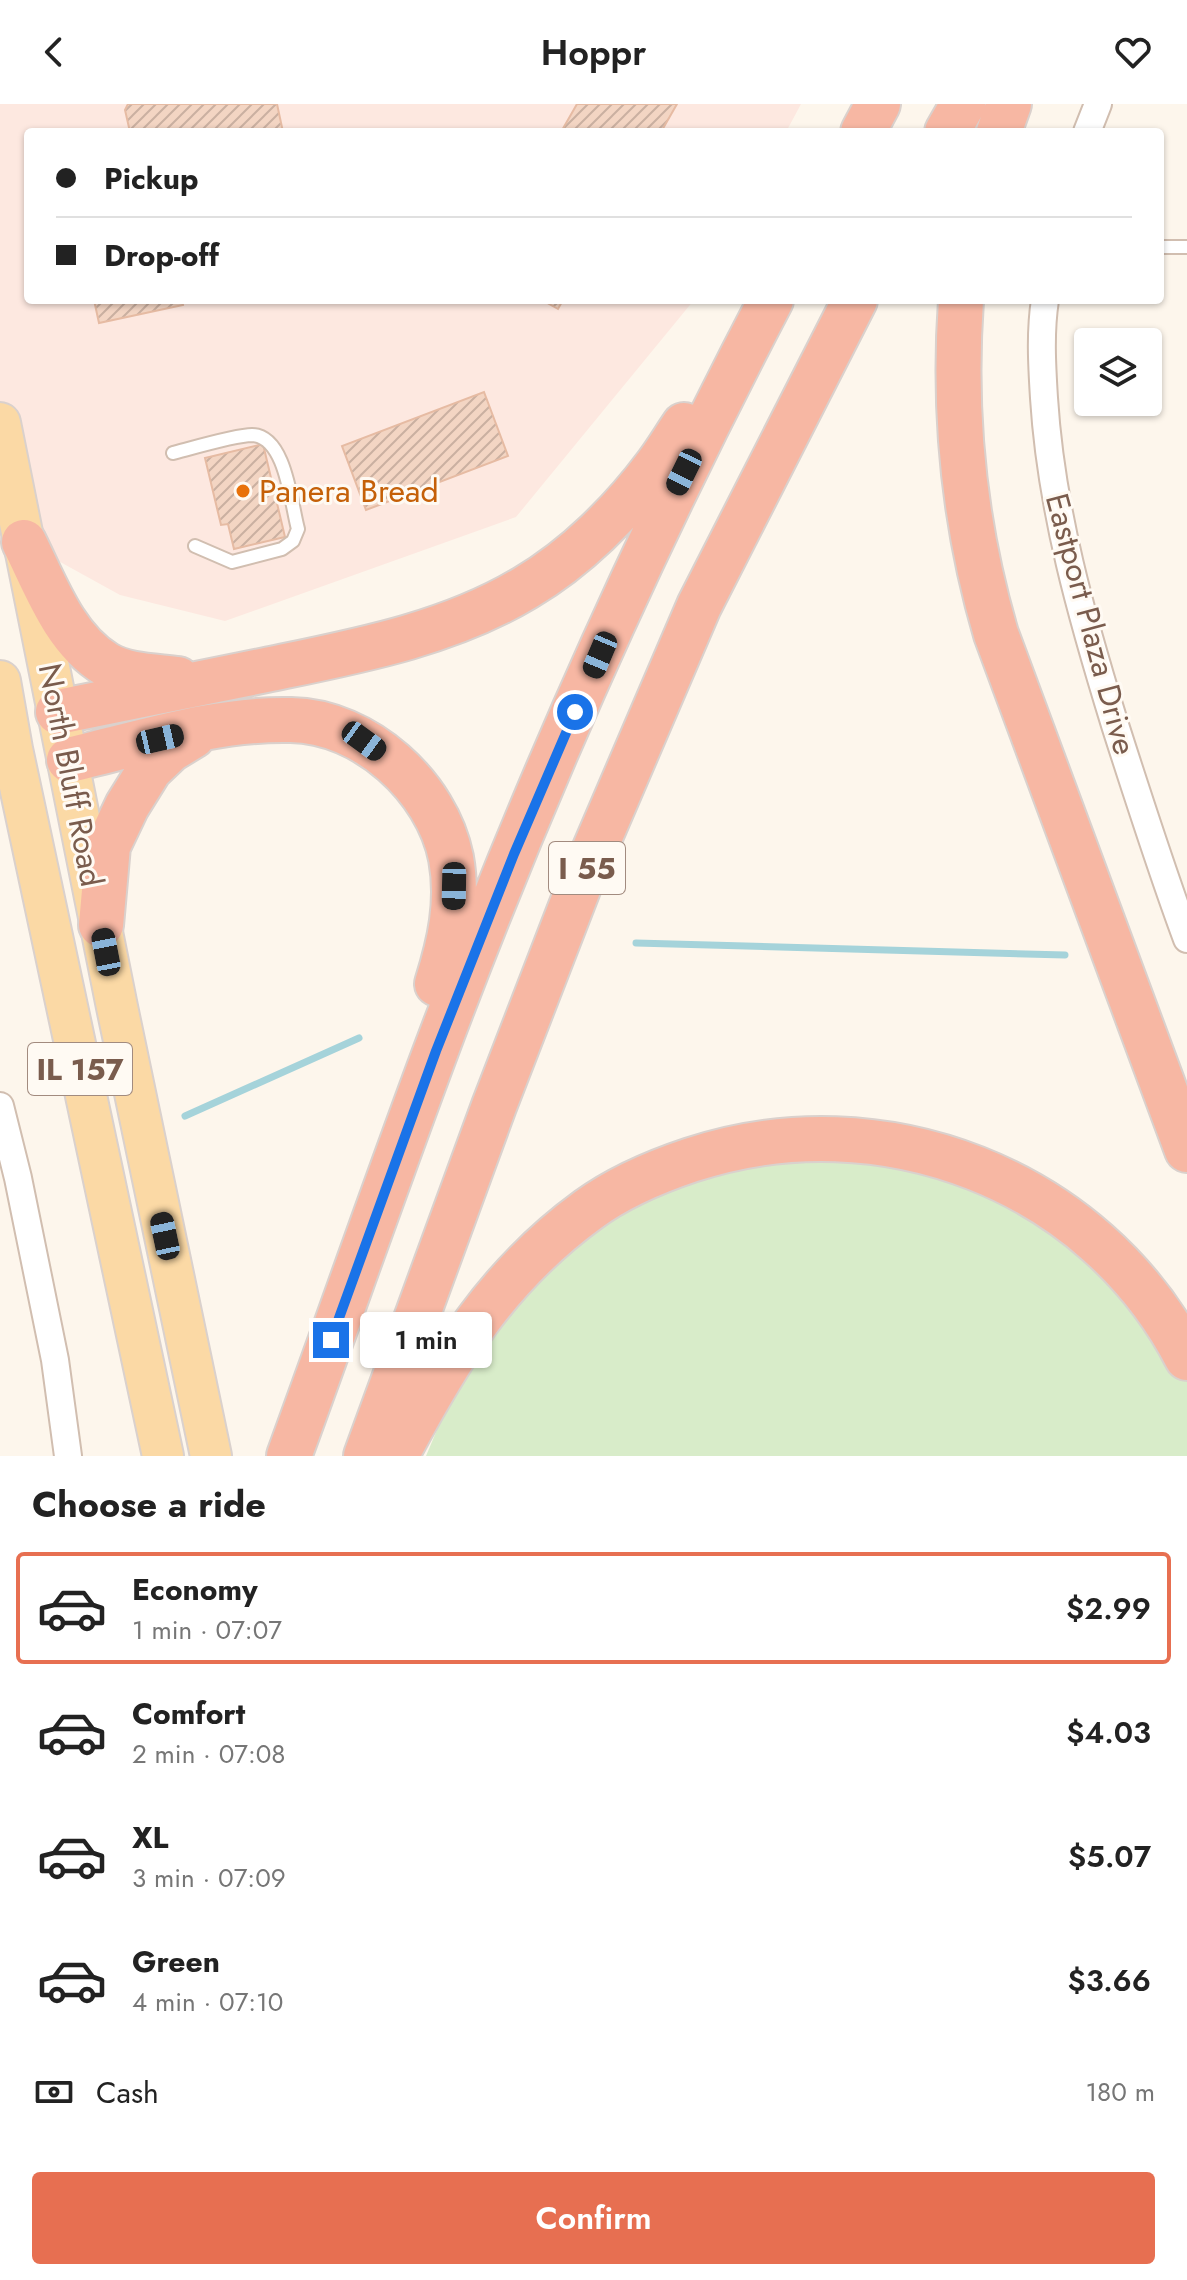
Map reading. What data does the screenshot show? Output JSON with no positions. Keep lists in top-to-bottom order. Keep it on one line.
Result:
{"streets":{"highway":["I 55"],"main road":["North Bluff Road","IL 157"],"street":["Eastport Plaza Drive"]},"places":["Panera Bread"],"page":{"header":"Hoppr","banner":["Pickup","Drop-off"],"bubble":"1 min","heading":"Choose a ride","list":[{"name":"Economy","note":"1 min · 07:07","value":"$2.99"},{"name":"Comfort","note":"2 min · 07:08","value":"$4.03"},{"name":"XL","note":"3 min · 07:09","value":"$5.07"},{"name":"Green","note":"4 min · 07:10","value":"$3.66"}],"pay":["Cash","180 m"],"buttons":"Confirm"}}
